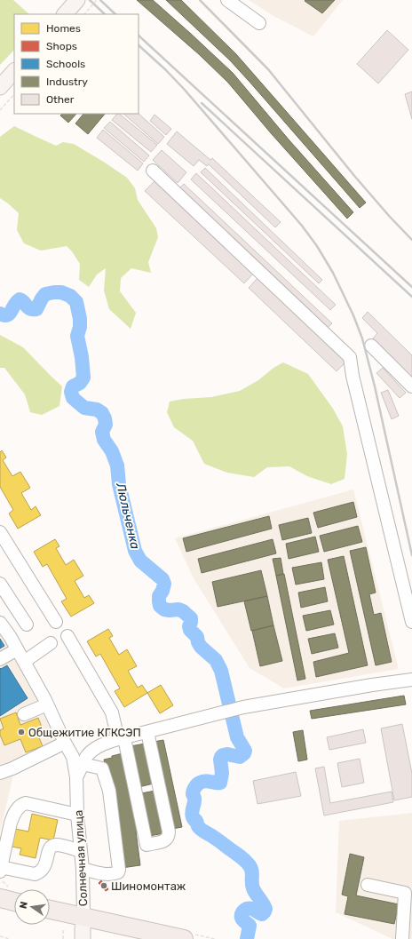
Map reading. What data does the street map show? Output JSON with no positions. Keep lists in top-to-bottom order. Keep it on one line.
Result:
{"streets":{"street":["Солнечная улица"]},"water":["Люльченка"],"places":["Общежитие КГКСЭП","Шиномонтаж"],"legend":["Homes","Shops","Schools","Industry","Other"],"north":"left"}
